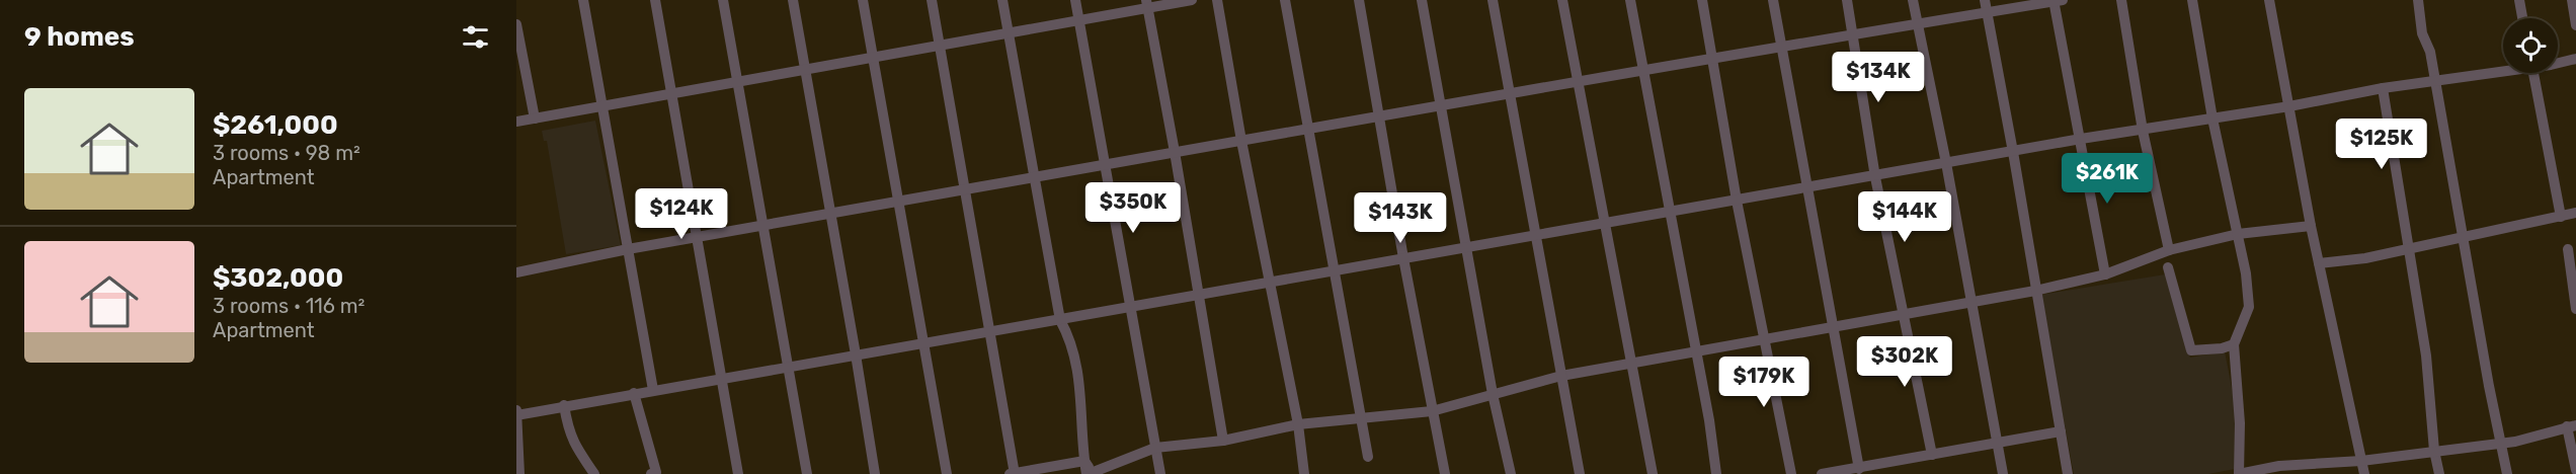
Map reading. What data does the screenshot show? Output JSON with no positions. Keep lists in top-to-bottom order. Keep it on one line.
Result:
{"page":{"heading":"9 homes","price":["$134K","$125K","$261K","$350K","$124K","$144K","$143K","$302K","$179K"],"list":[{"name":"$261,000","note":"3 rooms · 98 m² · Apartment"},{"name":"$302,000","note":"3 rooms · 116 m² · Apartment"}]}}
